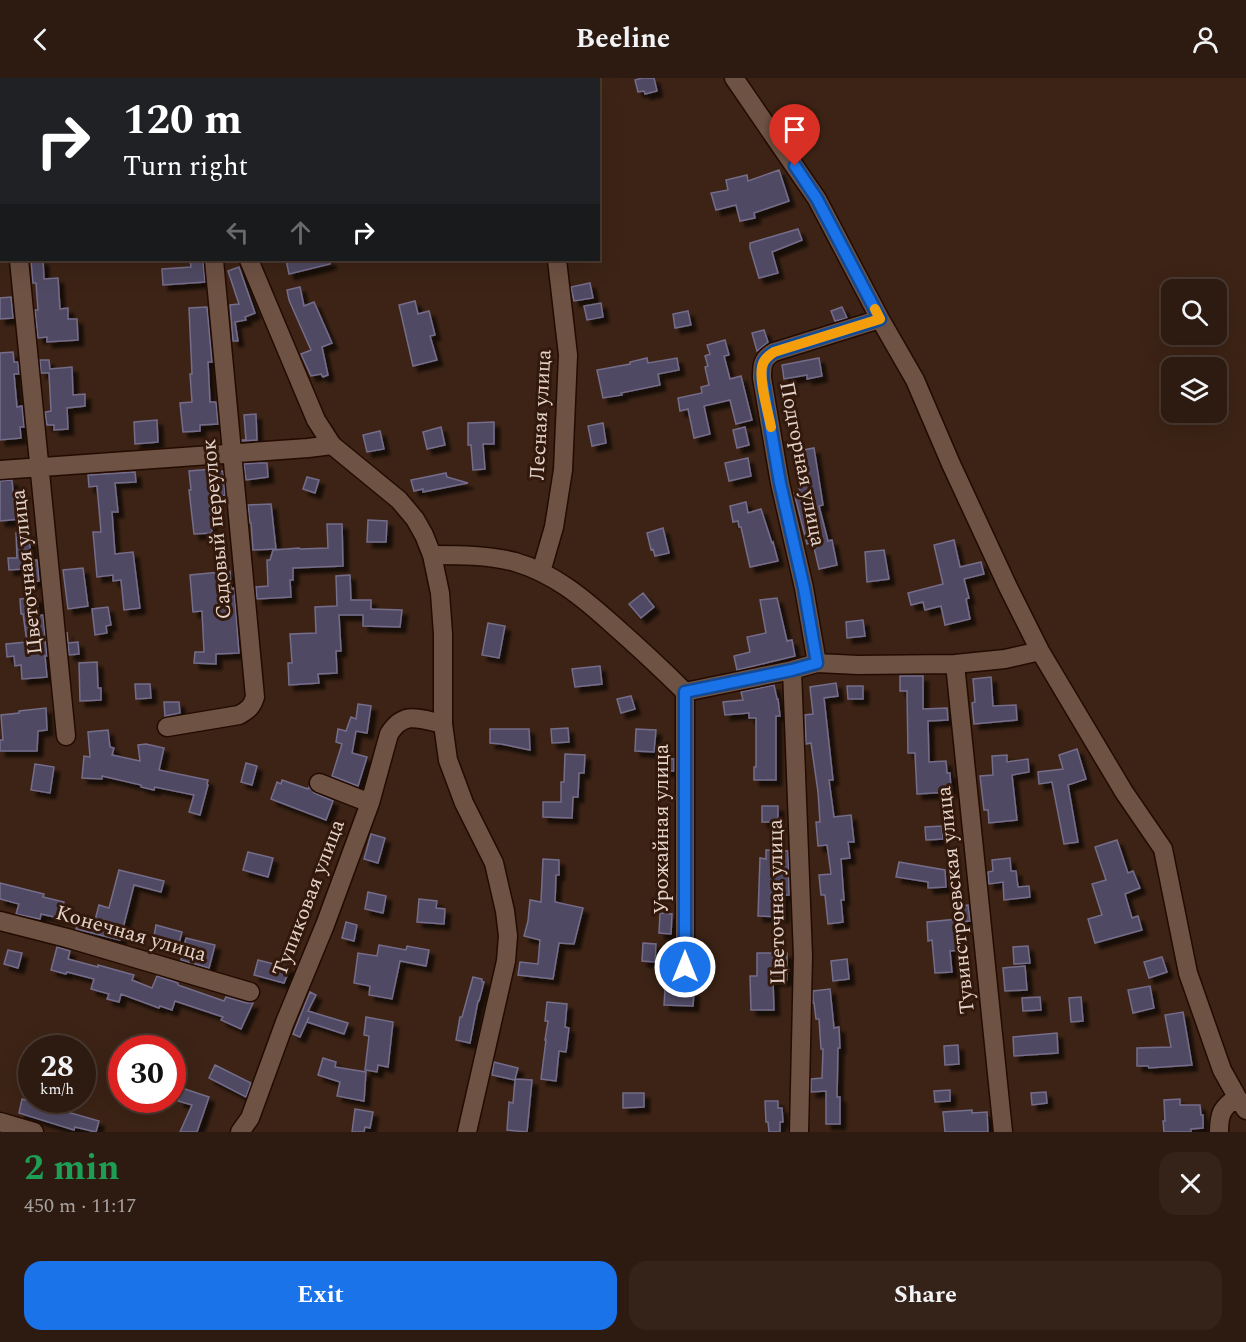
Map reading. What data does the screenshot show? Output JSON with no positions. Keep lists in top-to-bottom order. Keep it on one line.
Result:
{"streets":{"street":["Лесная улица","Подгорная улица","Садовый переулок","Цветочная улица","Урожайная улица","Тупиковая улица","Тувинстроевская улица","Конечная улица"]},"page":{"header":"Beeline","turn":["120 m","Turn right"],"speed":"28 km/h","limit":"30","heading":["2 min","450 m · 11:17"],"buttons":["Exit","Share"]}}
